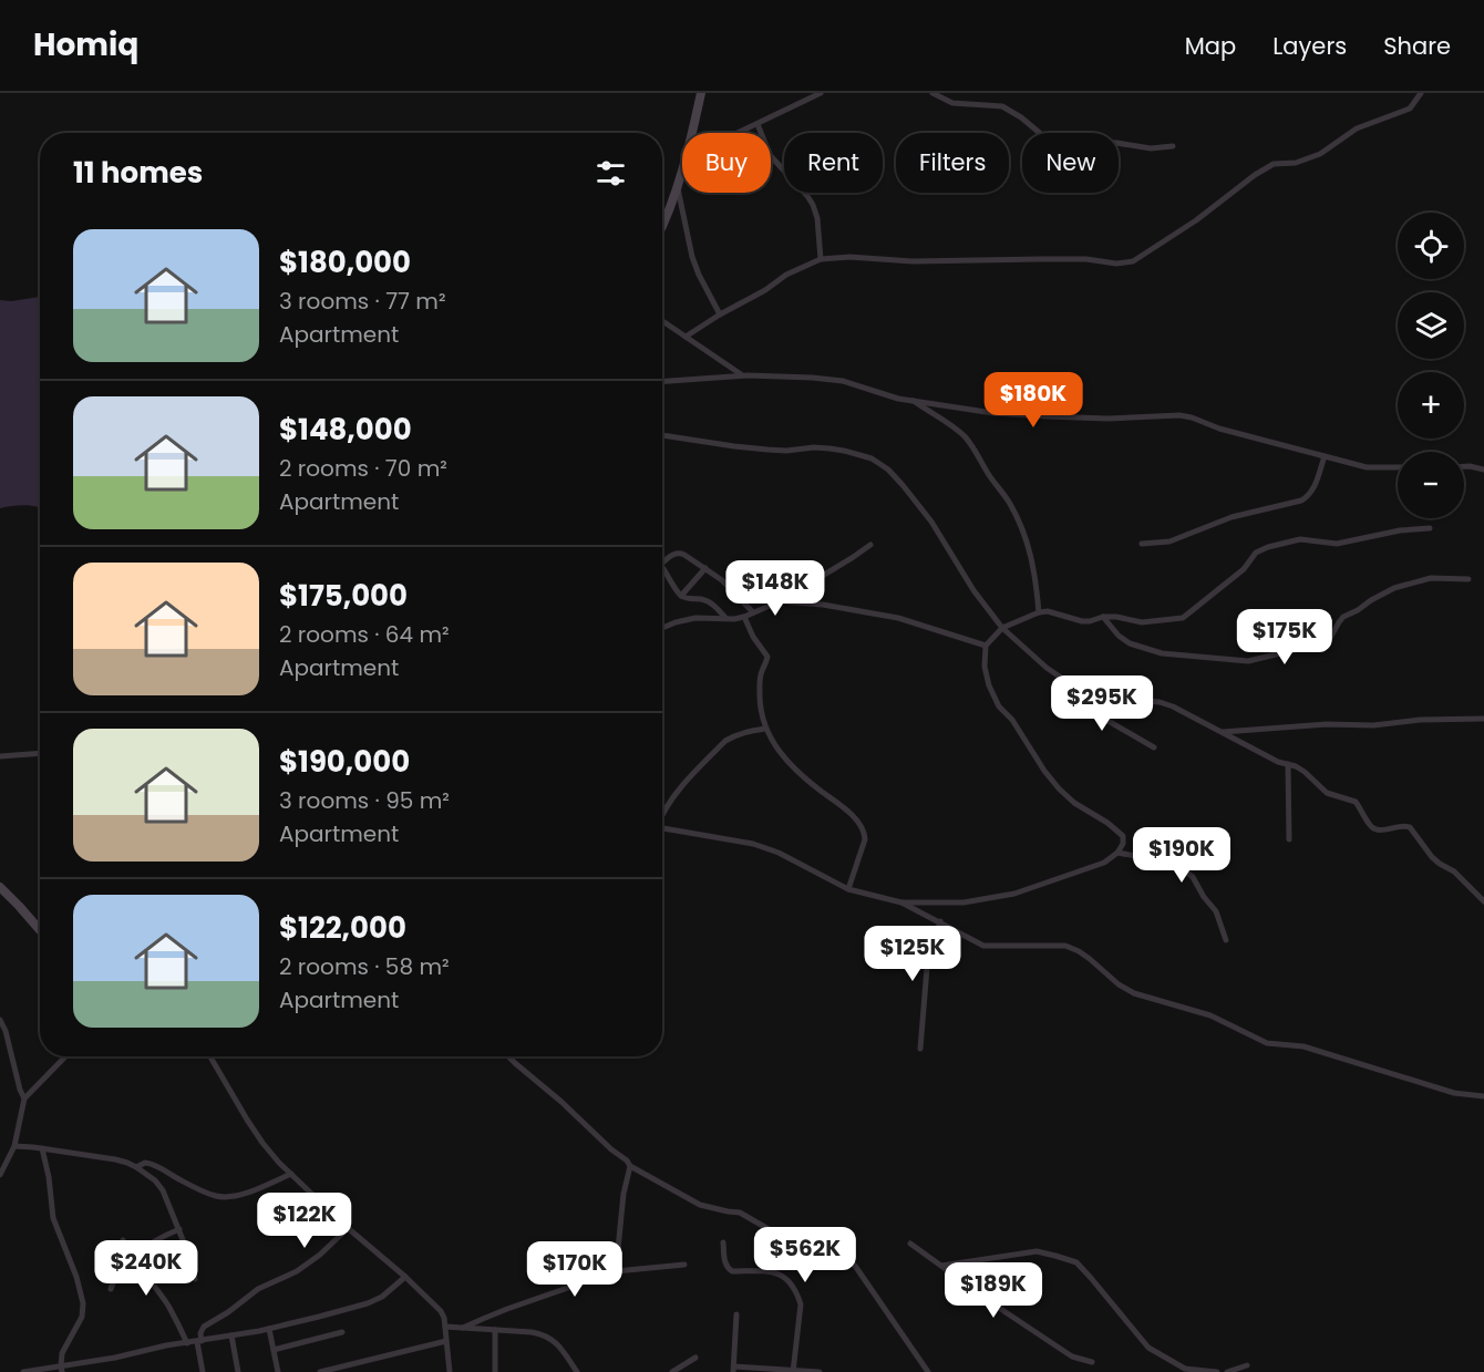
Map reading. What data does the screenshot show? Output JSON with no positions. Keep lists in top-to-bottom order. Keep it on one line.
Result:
{"page":{"header":"Homiq","nav":["Map","Layers","Share"],"chip":["Buy","Rent","Filters","New"],"heading":"11 homes","map_buttons":["+","−"],"list":[{"name":"$180,000","note":"3 rooms · 77 m² · Apartment"},{"name":"$148,000","note":"2 rooms · 70 m² · Apartment"},{"name":"$175,000","note":"2 rooms · 64 m² · Apartment"},{"name":"$190,000","note":"3 rooms · 95 m² · Apartment"},{"name":"$122,000","note":"2 rooms · 58 m² · Apartment"}],"price":["$180K","$148K","$175K","$295K","$190K","$125K","$122K","$562K","$240K","$170K","$189K"]}}
